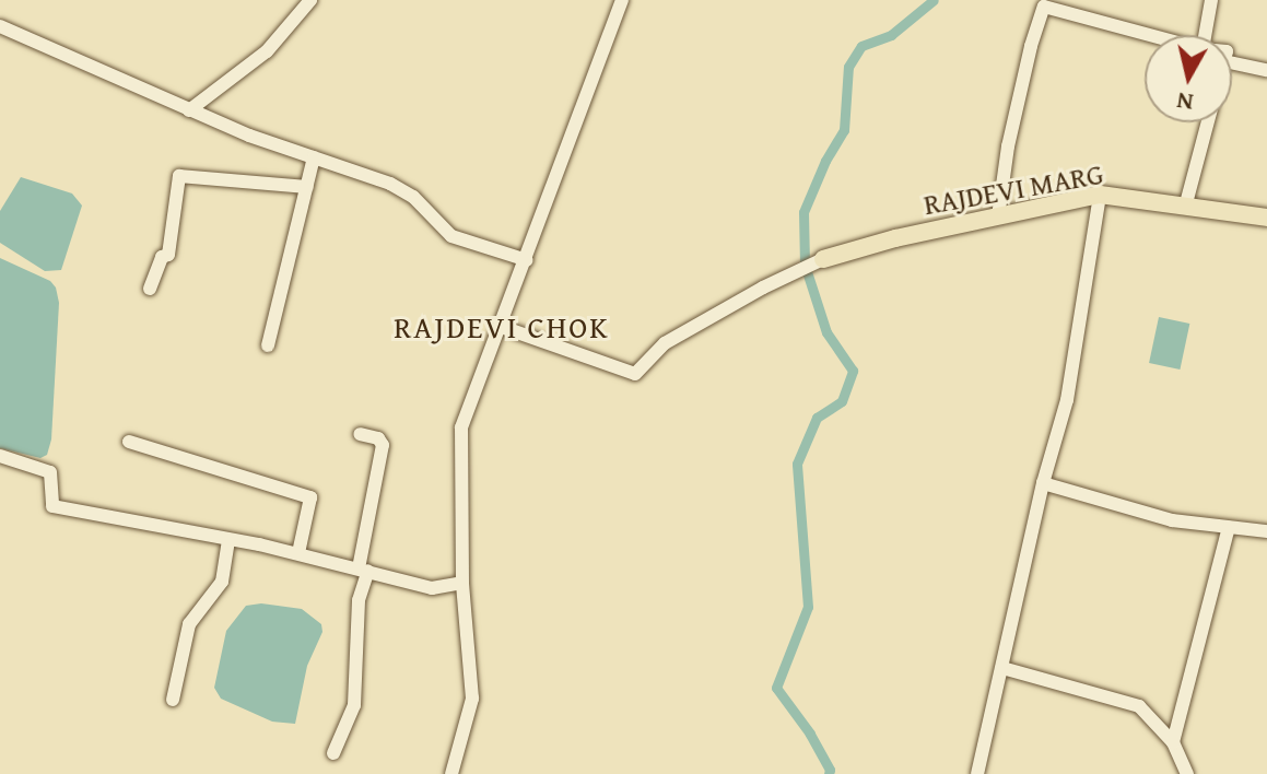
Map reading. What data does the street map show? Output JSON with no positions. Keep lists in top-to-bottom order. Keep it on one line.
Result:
{"streets":{"main road":["RAJDEVI MARG"]},"districts":["RAJDEVI CHOK"],"north":"bottom"}
